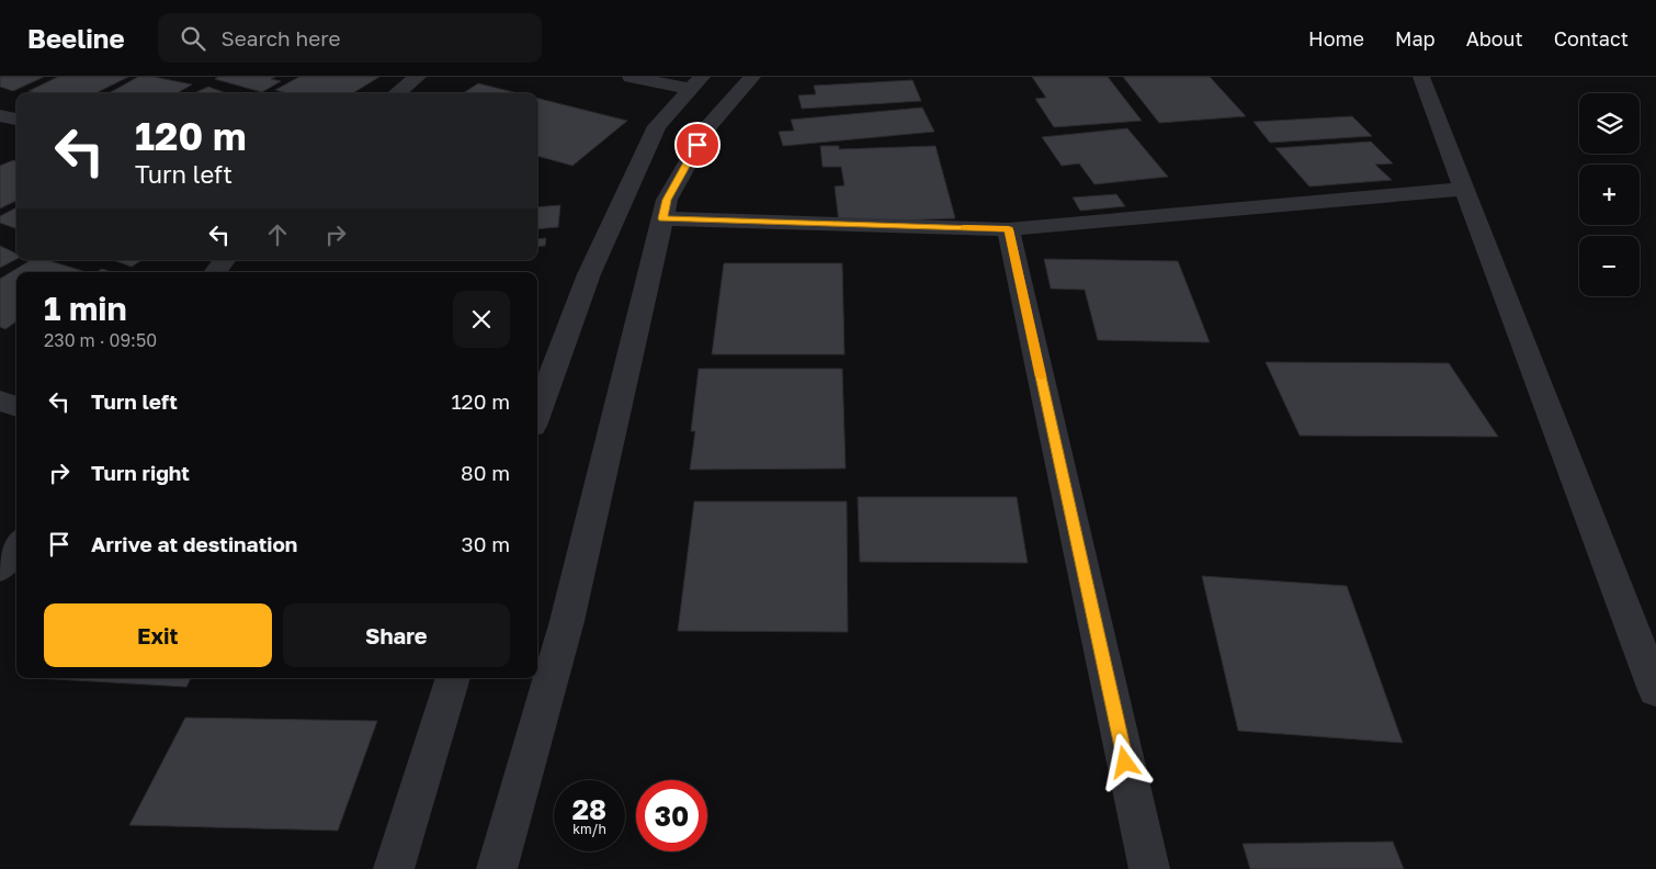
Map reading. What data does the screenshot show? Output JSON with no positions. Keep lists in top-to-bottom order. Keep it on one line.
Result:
{"page":{"header":"Beeline","search":"Search here","nav":["Home","Map","About","Contact"],"map_buttons":["+","−"],"turn":["120 m","Turn left"],"heading":["1 min","230 m · 09:50"],"list":[{"name":"Turn left","value":"120 m"},{"name":"Turn right","value":"80 m"},{"name":"Arrive at destination","value":"30 m"}],"buttons":["Exit","Share"],"speed":"28 km/h","limit":"30"}}
